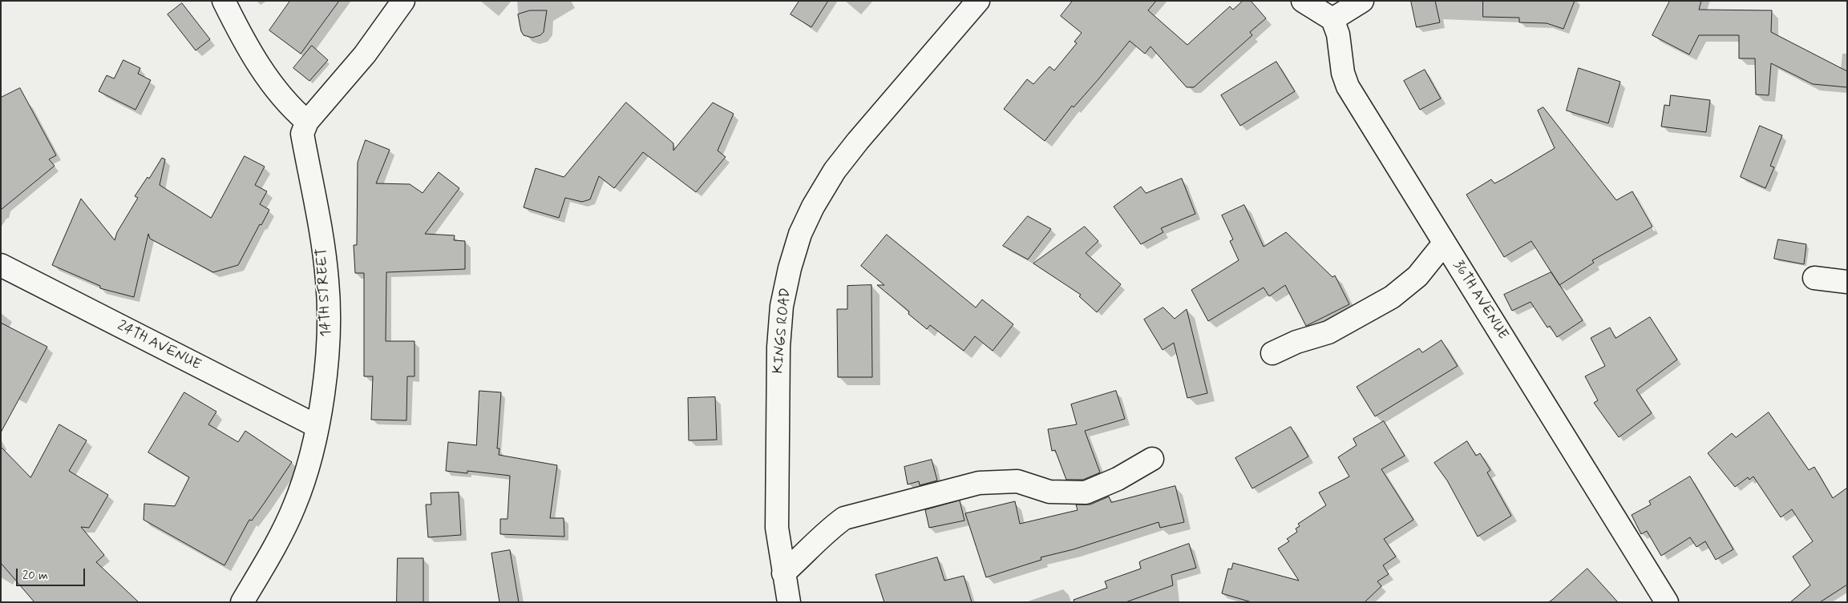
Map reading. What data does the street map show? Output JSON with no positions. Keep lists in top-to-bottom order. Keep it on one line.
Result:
{"streets":{"street":["14TH STREET","36TH AVENUE","KINGS ROAD","24TH AVENUE"]},"crossings":[["14TH STREET","24TH AVENUE"]],"scale_bar":"20 m"}
